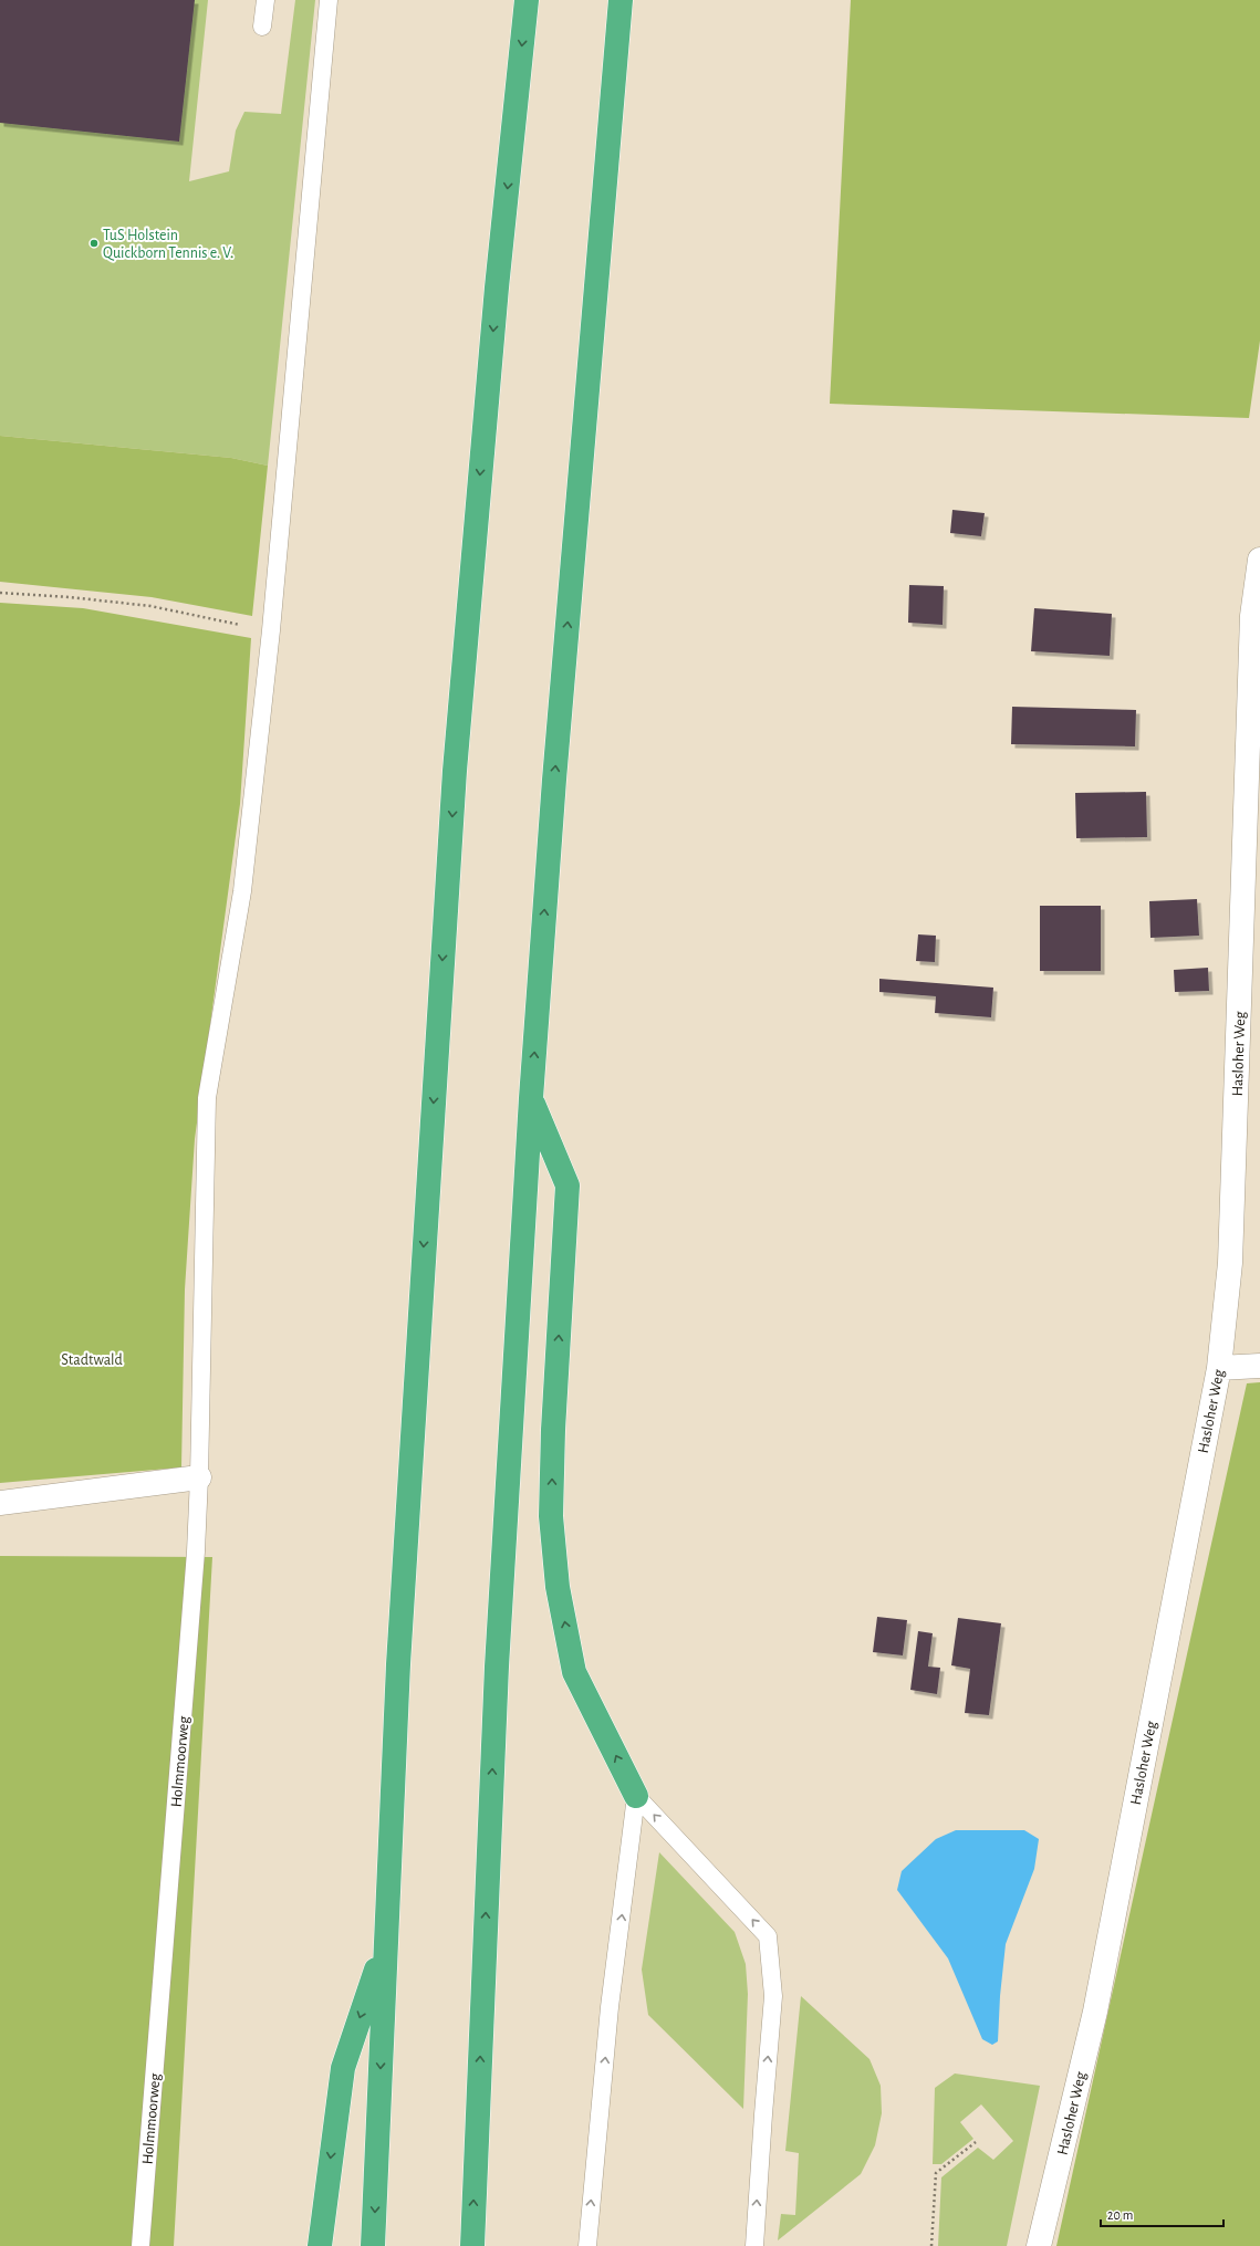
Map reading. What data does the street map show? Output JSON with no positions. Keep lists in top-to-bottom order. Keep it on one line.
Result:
{"streets":{"street":["Hasloher Weg"],"lane":["Holmmoorweg"]},"parks":["Stadtwald"],"places":["TuS Holstein Quickborn Tennis e. V."],"scale_bar":"20 m"}
